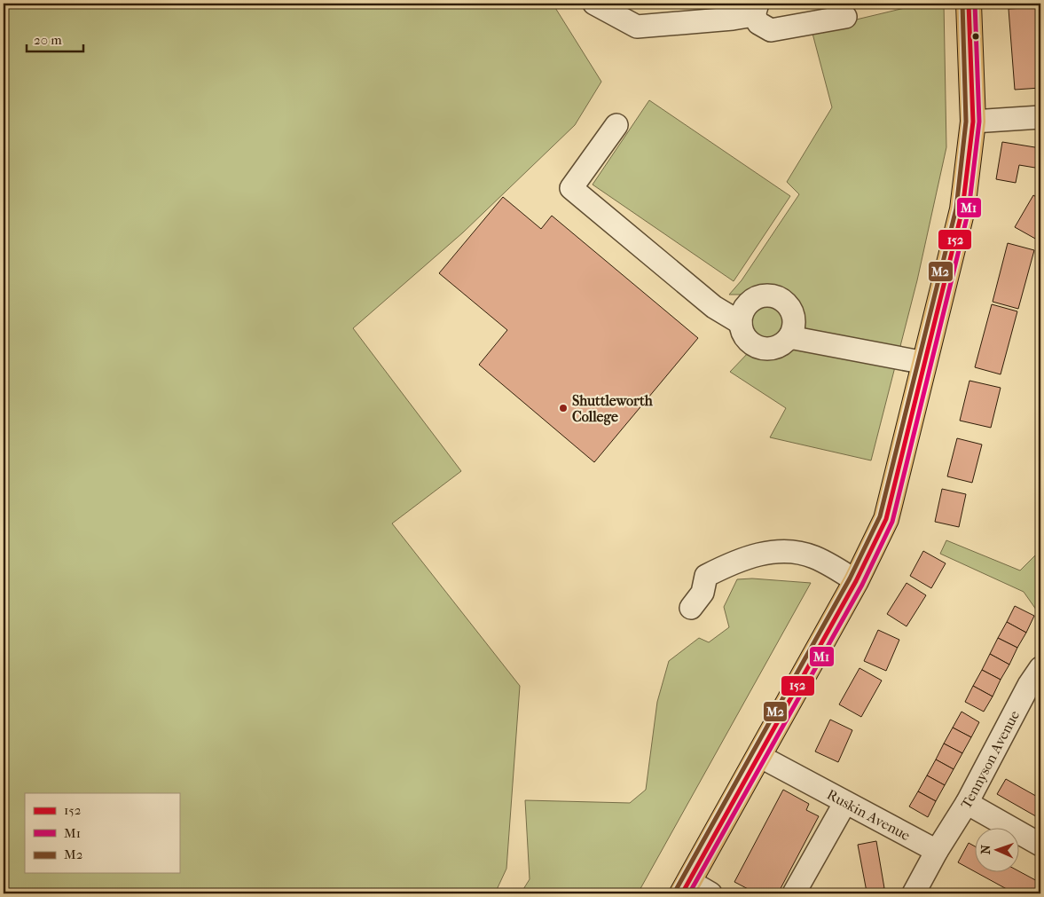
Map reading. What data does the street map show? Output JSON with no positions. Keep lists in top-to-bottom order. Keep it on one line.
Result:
{"streets":{"street":["Tennyson Avenue","Ruskin Avenue"]},"crossings":[["Tennyson Avenue","Ruskin Avenue"]],"places":["Shuttleworth College"],"lines":["transit line 152","transit line M1","transit line M2"],"legend":["152","M1","M2"],"scale_bar":"20 m","north":"left"}
